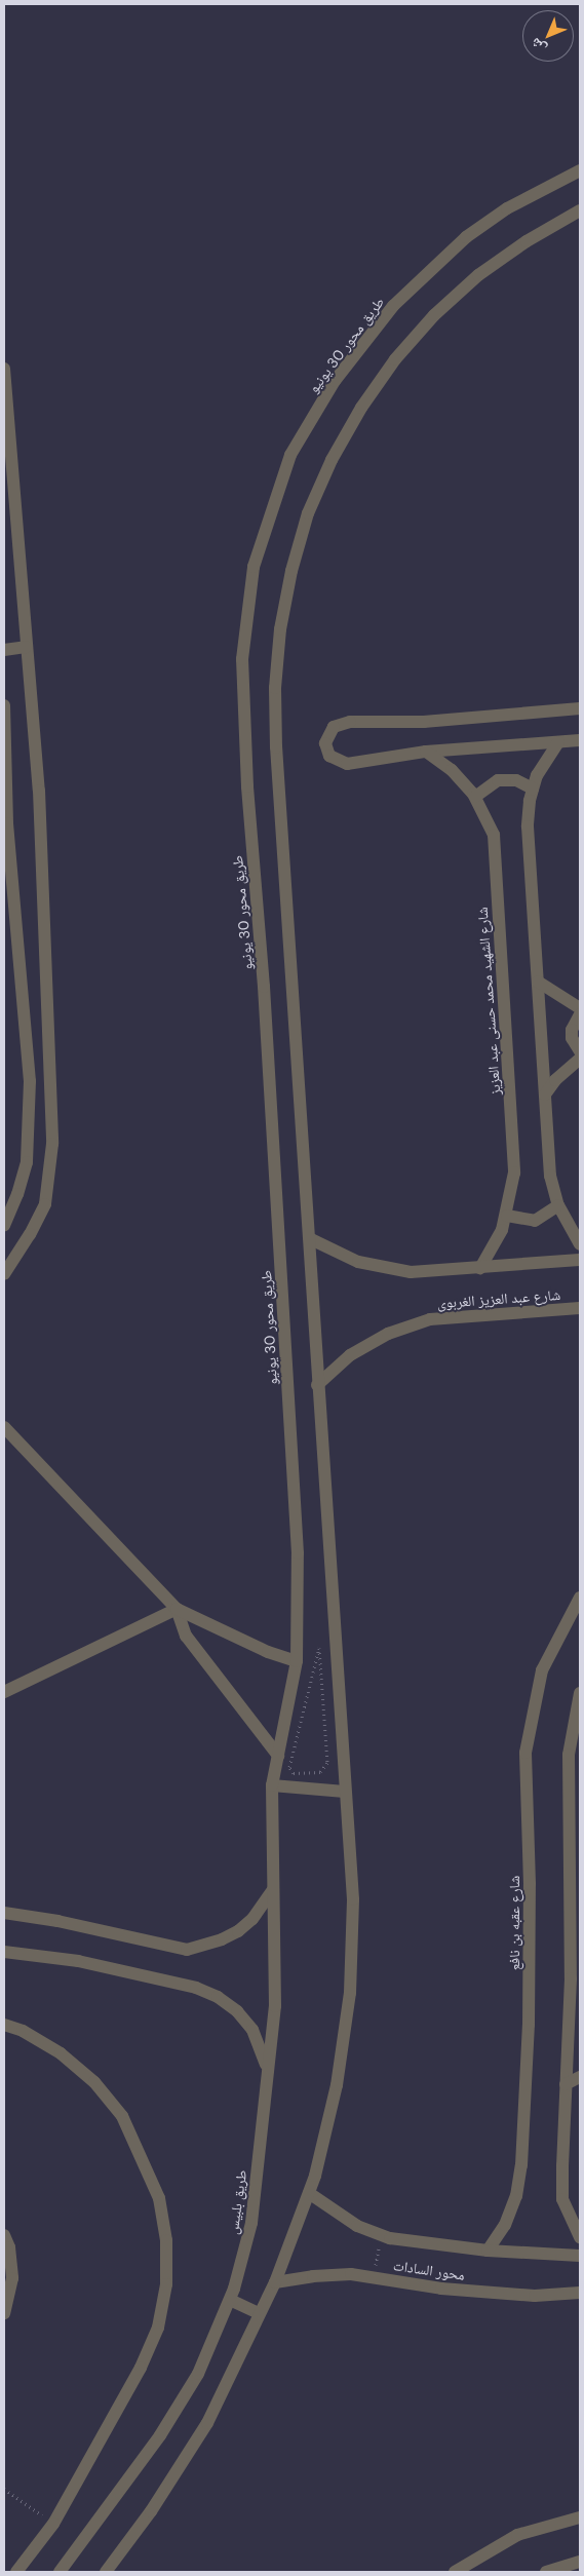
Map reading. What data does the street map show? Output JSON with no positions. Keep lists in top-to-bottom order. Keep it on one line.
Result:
{"streets":{"street":["طريق محور 30 يونيو","شارع الشهيد محمد حسنى عبد العزيز","شارع عبد العزيز الغربوى","شارع عقبه بن نافع","طريق بلبيس","محور السادات"]},"crossings":[["طريق محور 30 يونيو","طريق بلبيس"],["شارع عقبه بن نافع","محور السادات"]],"north":"bottom left"}
